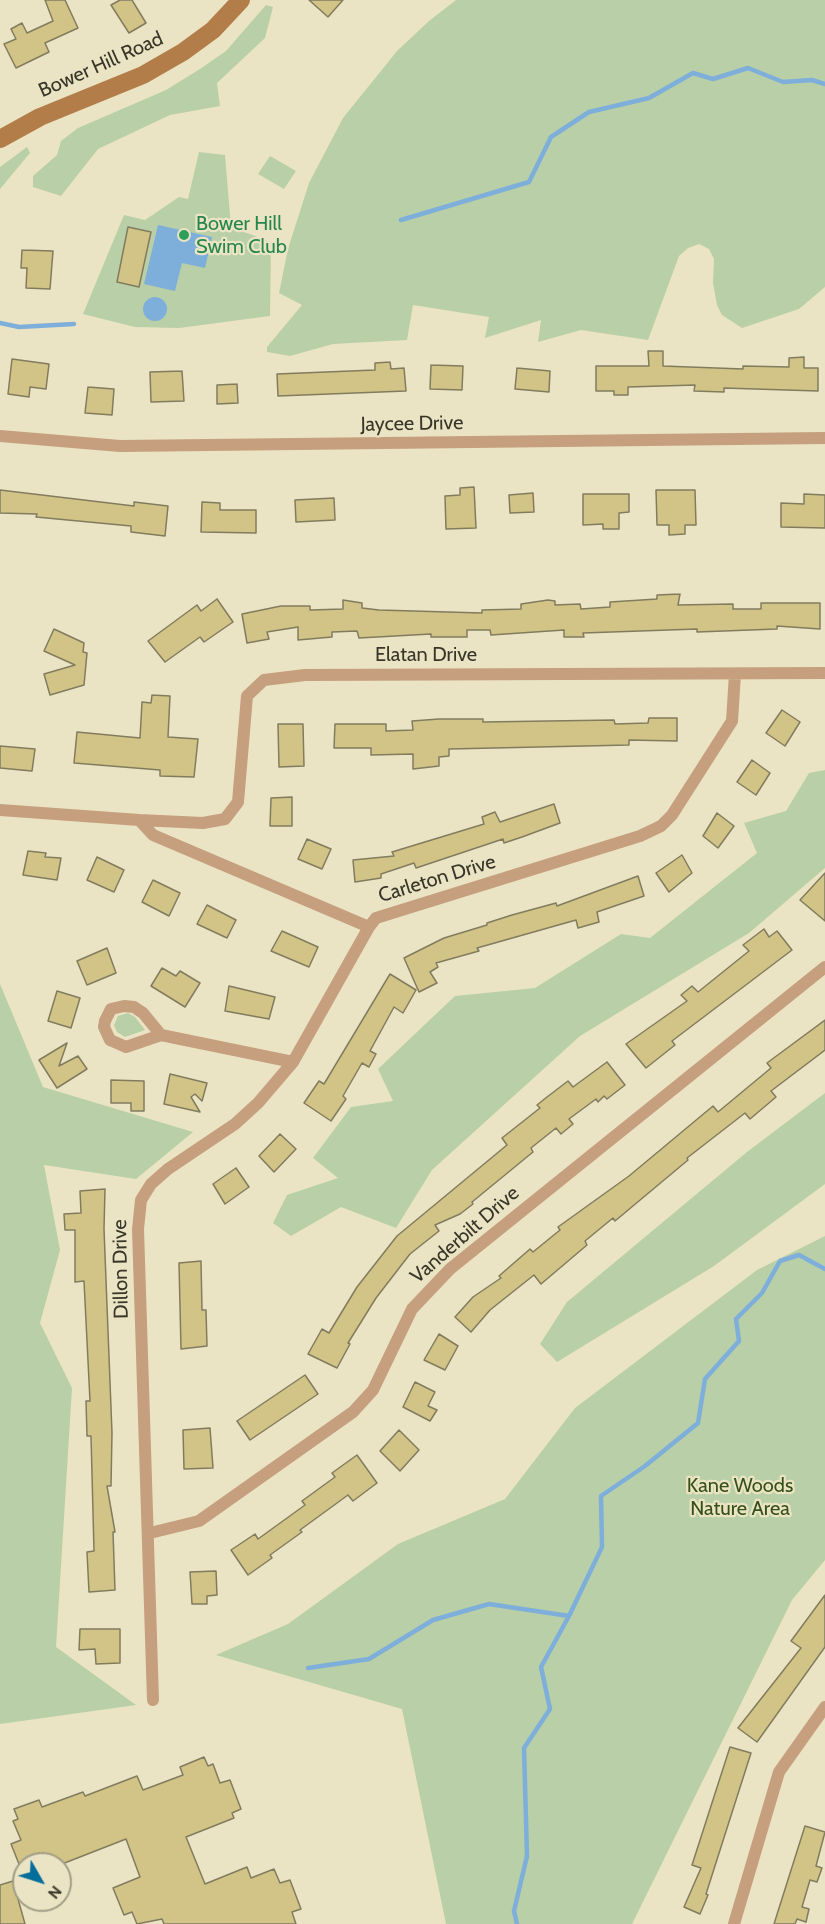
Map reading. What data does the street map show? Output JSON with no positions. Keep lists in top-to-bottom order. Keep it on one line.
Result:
{"streets":{"main road":["Bower Hill Road"],"street":["Jaycee Drive","Elatan Drive","Carleton Drive","Vanderbilt Drive","Dillon Drive"]},"crossings":[["Elatan Drive","Carleton Drive"],["Carleton Drive","Dillon Drive"],["Vanderbilt Drive","Dillon Drive"]],"parks":["Kane Woods Nature Area"],"places":["Bower Hill Swim Club"],"north":"bottom right"}
